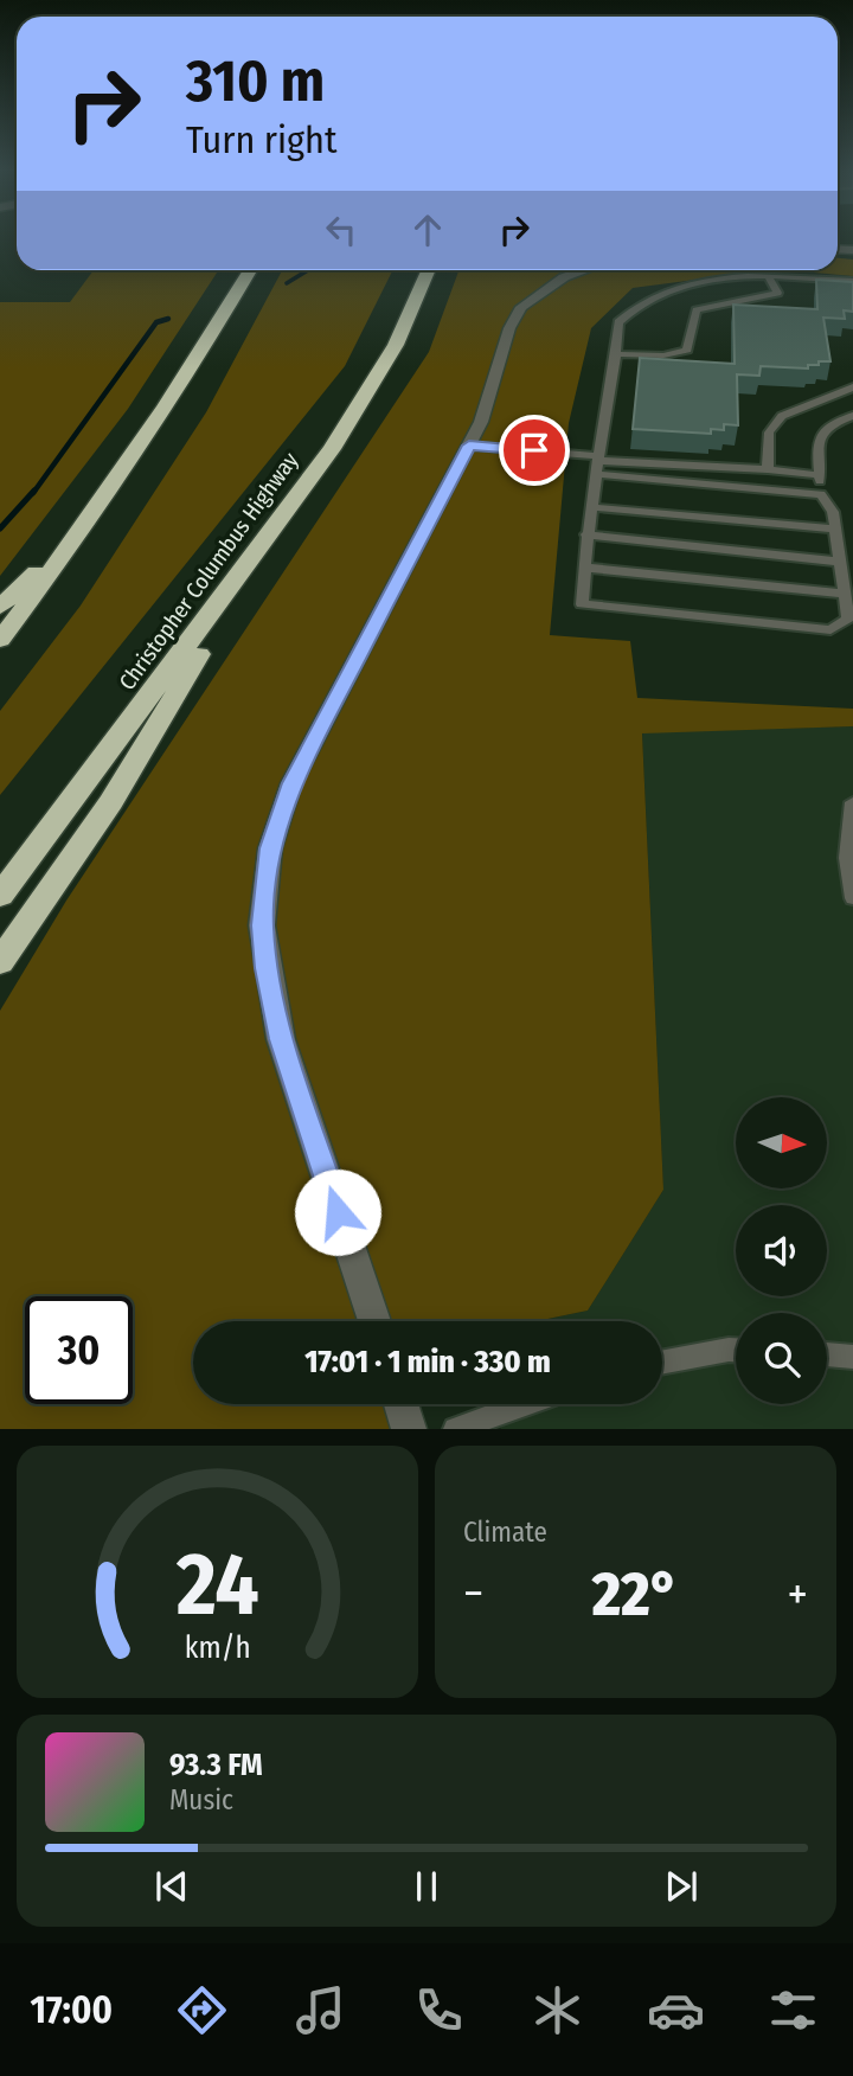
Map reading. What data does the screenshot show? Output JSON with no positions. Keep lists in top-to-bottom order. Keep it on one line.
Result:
{"streets":{"highway":["Christopher Columbus Highway"]},"north":"right","page":{"turn":["310 m","Turn right"],"limit":"30","trip":"17:01 · 1 min · 330 m","tile":"Climate","heat":["−","22°","+"],"song":["93.3 FM","Music"],"tabs":"17:00","gauge":["24","km/h"]}}
